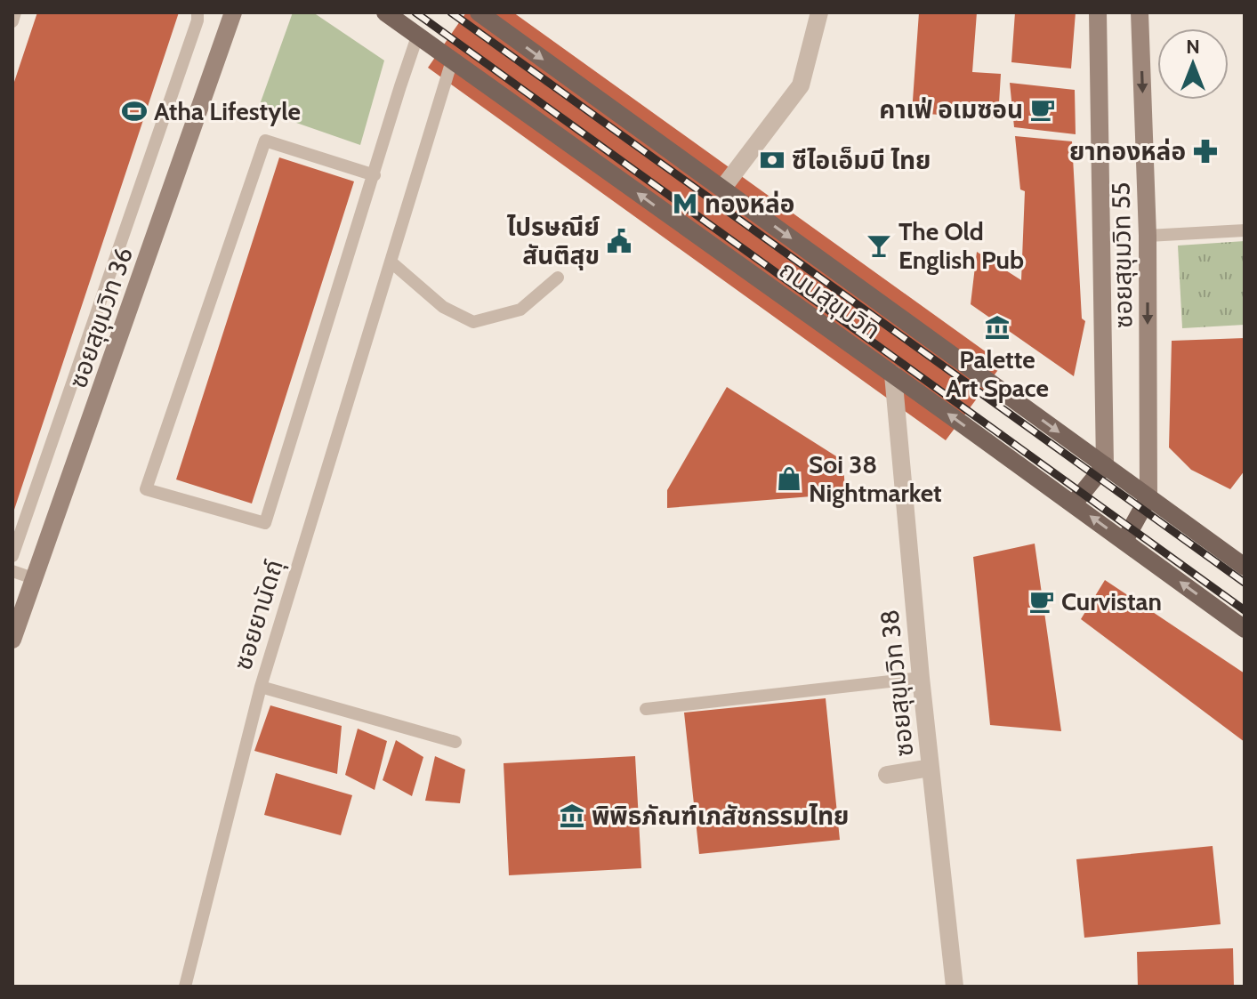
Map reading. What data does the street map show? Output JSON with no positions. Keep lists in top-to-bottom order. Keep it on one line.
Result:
{"streets":{"main road":["ซอยสุขุมวิท 55","ถนนสุขุมวิท","ซอยสุขุมวิท 36"],"street":["ซอยสุขุมวิท 38"],"lane":["ซอยยานัดถุ์"]},"crossings":[["ซอยสุขุมวิท 55","ถนนสุขุมวิท"],["ถนนสุขุมวิท","ซอยยานัดถุ์"],["ถนนสุขุมวิท","ซอยสุขุมวิท 38"]],"places":{"cafe":["คาเฟ่ อเมซอน","Curvistan"],"sports":["Atha Lifestyle"],"pharmacy":["ยาทองหล่อ"],"bank":["ซีไอเอ็มบี ไทย"],"metro station":["ทองหล่อ"],"public building":["ไปรษณีย์ สันติสุข"],"bar":["The Old English Pub"],"museum":["Palette Art Space","พิพิธภัณฑ์เภสัชกรรมไทย"],"shop":["Soi 38 Nightmarket"]},"north":"top"}
